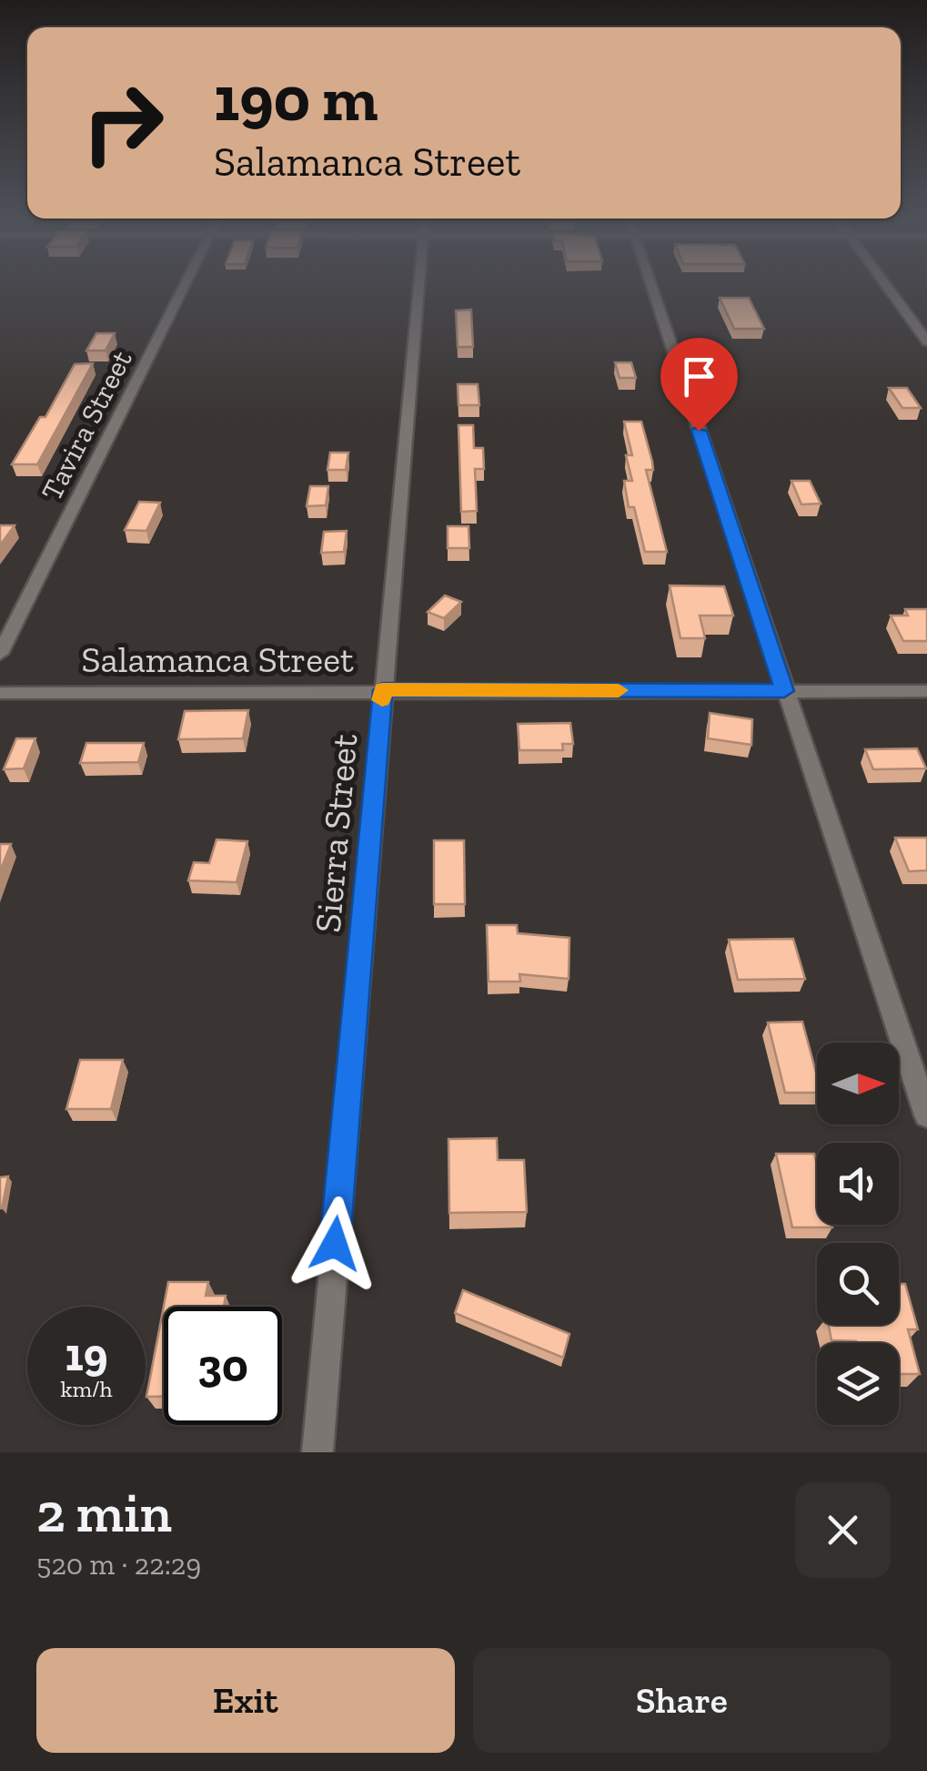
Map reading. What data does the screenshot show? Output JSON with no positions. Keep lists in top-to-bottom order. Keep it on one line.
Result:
{"streets":{"street":["Tavira Street","Salamanca Street","Sierra Street"]},"crossings":[["Salamanca Street","Sierra Street"]],"north":"right","page":{"turn":["190 m","Salamanca Street"],"speed":"19 km/h","limit":"30","heading":["2 min","520 m · 22:29"],"buttons":["Exit","Share"]}}
